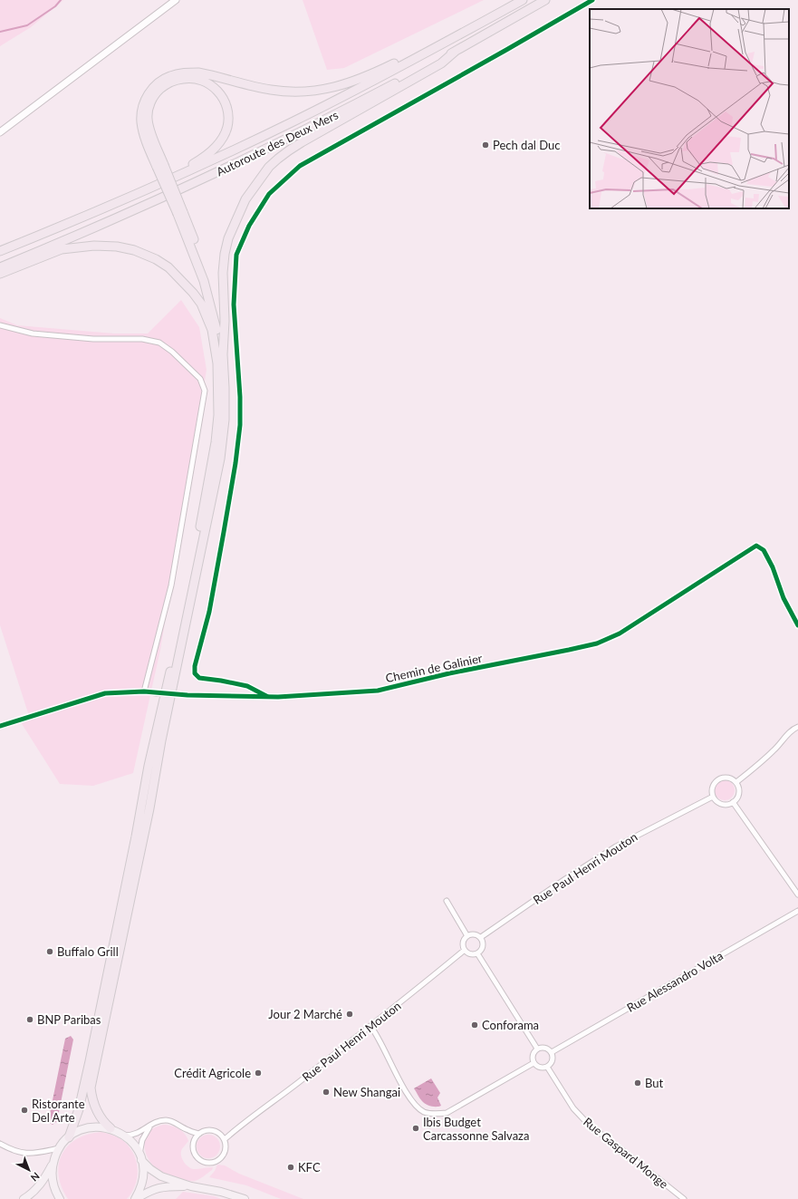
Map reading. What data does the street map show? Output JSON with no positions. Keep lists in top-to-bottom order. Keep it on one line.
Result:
{"streets":{"highway":["Autoroute des Deux Mers"],"street":["Chemin de Galinier","Rue Paul Henri Mouton","Rue Alessandro Volta","Rue Gaspard Monge"]},"crossings":[["Rue Alessandro Volta","Rue Gaspard Monge"]],"places":["Pech dal Duc","Buffalo Grill","Jour 2 Marché","BNP Paribas","Conforama","Crédit Agricole","But","New Shangai","Ristorante Del Arte","Ibis Budget Carcassonne Salvaza","KFC"],"north":"bottom right"}
